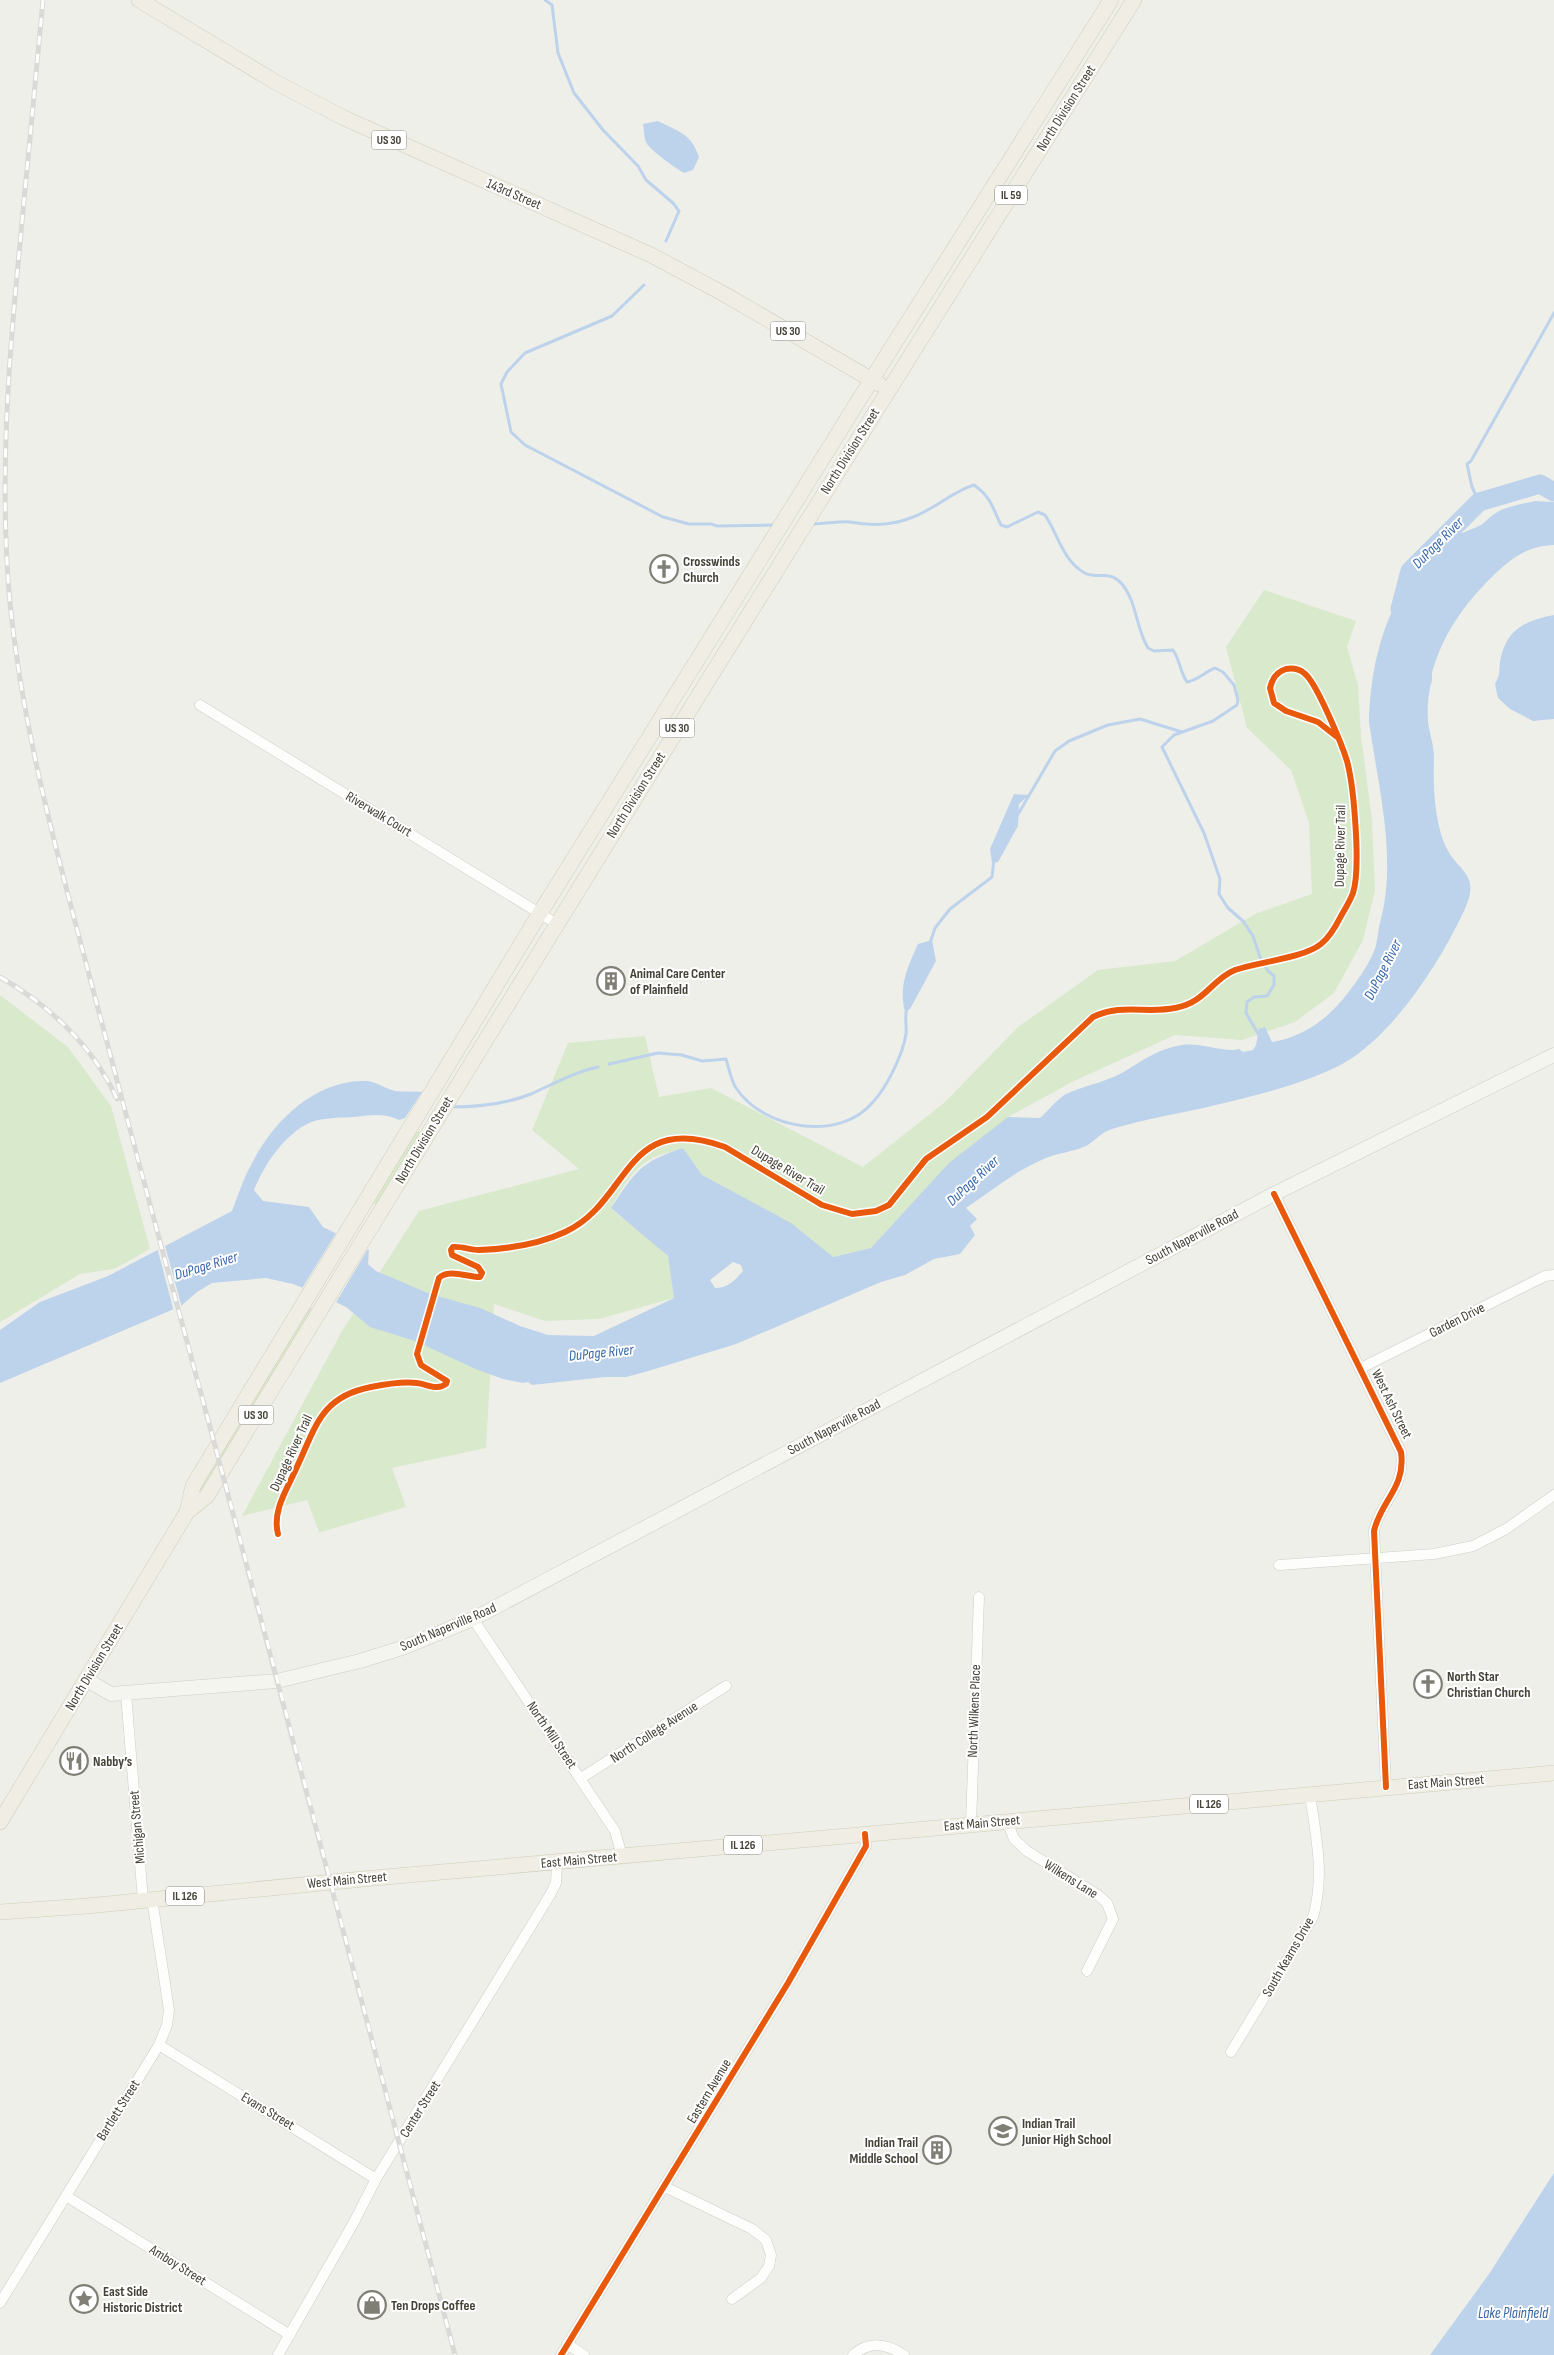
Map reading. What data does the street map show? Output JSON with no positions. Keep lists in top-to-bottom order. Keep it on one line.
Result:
{"streets":{"main road":["North Division Street","US 30","143rd Street","IL 59","South Naperville Road","East Main Street","IL 126","West Main Street"],"street":["Riverwalk Court","Garden Drive","West Ash Street","North Wilkens Place","North College Avenue","North Mill Street","Michigan Street","Wilkens Lane","South Kearns Drive","Eastern Avenue","Center Street","Bartlett Street","Evans Street","Amboy Street"],"cycle path":["Dupage River Trail"]},"crossings":[["North Division Street","143rd Street"],["North Division Street","Riverwalk Court"],["North Division Street","South Naperville Road"],["South Naperville Road","West Ash Street"],["South Naperville Road","North Mill Street"],["South Naperville Road","Michigan Street"],["Garden Drive","West Ash Street"],["West Ash Street","East Main Street"],["North Wilkens Place","East Main Street"],["North College Avenue","North Mill Street"],["North Mill Street","East Main Street"],["East Main Street","Wilkens Lane"],["East Main Street","West Main Street"],["East Main Street","South Kearns Drive"],["East Main Street","Eastern Avenue"],["East Main Street","Center Street"],["IL 126","Michigan Street"],["IL 126","West Main Street"],["IL 126","Bartlett Street"],["Michigan Street","West Main Street"],["Michigan Street","Bartlett Street"],["West Main Street","Bartlett Street"],["Center Street","Evans Street"],["Center Street","Amboy Street"],["Bartlett Street","Evans Street"],["Bartlett Street","Amboy Street"]],"water":["DuPage River","Lake Plainfield"],"places":{"church":["Crosswinds Church","North Star Christian Church"],"building":["Animal Care Center of Plainfield","Indian Trail Middle School"],"restaurant":["Nabby’s"],"school or university":["Indian Trail Junior High School"],"place":["East Side Historic District"],"shop":["Ten Drops Coffee"]}}
